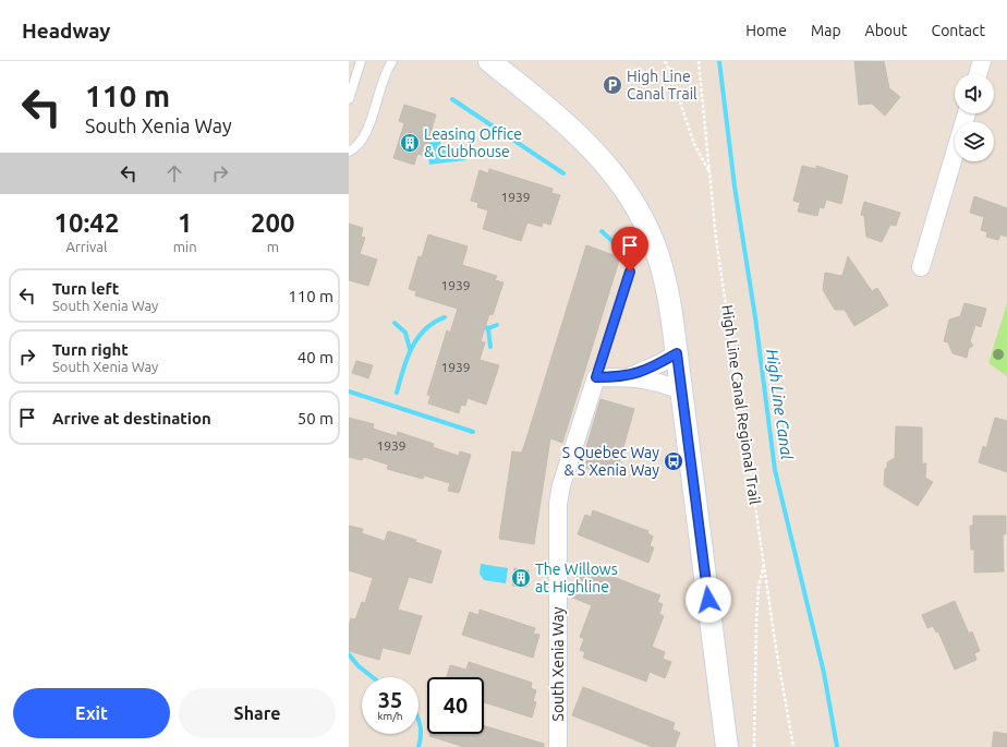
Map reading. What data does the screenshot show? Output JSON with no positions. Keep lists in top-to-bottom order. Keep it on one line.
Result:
{"streets":{"street":["South Xenia Way"],"path":["High Line Canal Regional Trail"]},"water":["High Line Canal"],"places":{"parking":["High Line Canal Trail"],"building":["Leasing Office & Clubhouse","The Willows at Highline"],"bus stop":["S Quebec Way & S Xenia Way"]},"house_numbers":["1939","1939","1939","1939"],"page":{"header":"Headway","nav":["Home","Map","About","Contact"],"turn":["110 m","South Xenia Way"],"eta":["10:42","Arrival","1","min","200","m"],"list":[{"name":"Turn left","note":"South Xenia Way","value":"110 m"},{"name":"Turn right","note":"South Xenia Way","value":"40 m"},{"name":"Arrive at destination","value":"50 m"}],"speed":"35 km/h","limit":"40","buttons":["Exit","Share"]}}
